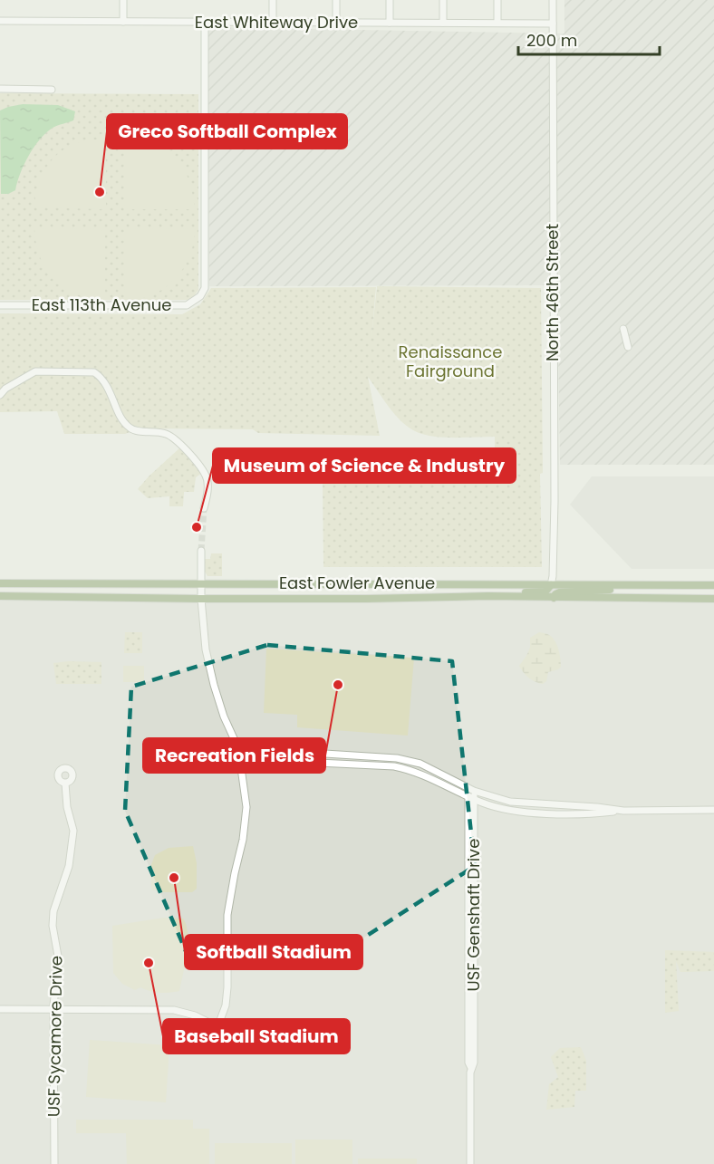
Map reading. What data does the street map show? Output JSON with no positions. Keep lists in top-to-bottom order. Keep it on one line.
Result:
{"streets":{"main road":["East Fowler Avenue"],"street":["East Whiteway Drive","North 46th Street","East 113th Avenue","USF Genshaft Drive","USF Sycamore Drive"]},"crossings":[["East Whiteway Drive","North 46th Street"],["East Whiteway Drive","East 113th Avenue"],["North 46th Street","East Fowler Avenue"]],"parks":["Renaissance Fairground"],"places":["Greco Softball Complex","Museum of Science & Industry","Recreation Fields","Softball Stadium","Baseball Stadium"],"scale_bar":"200 m"}
